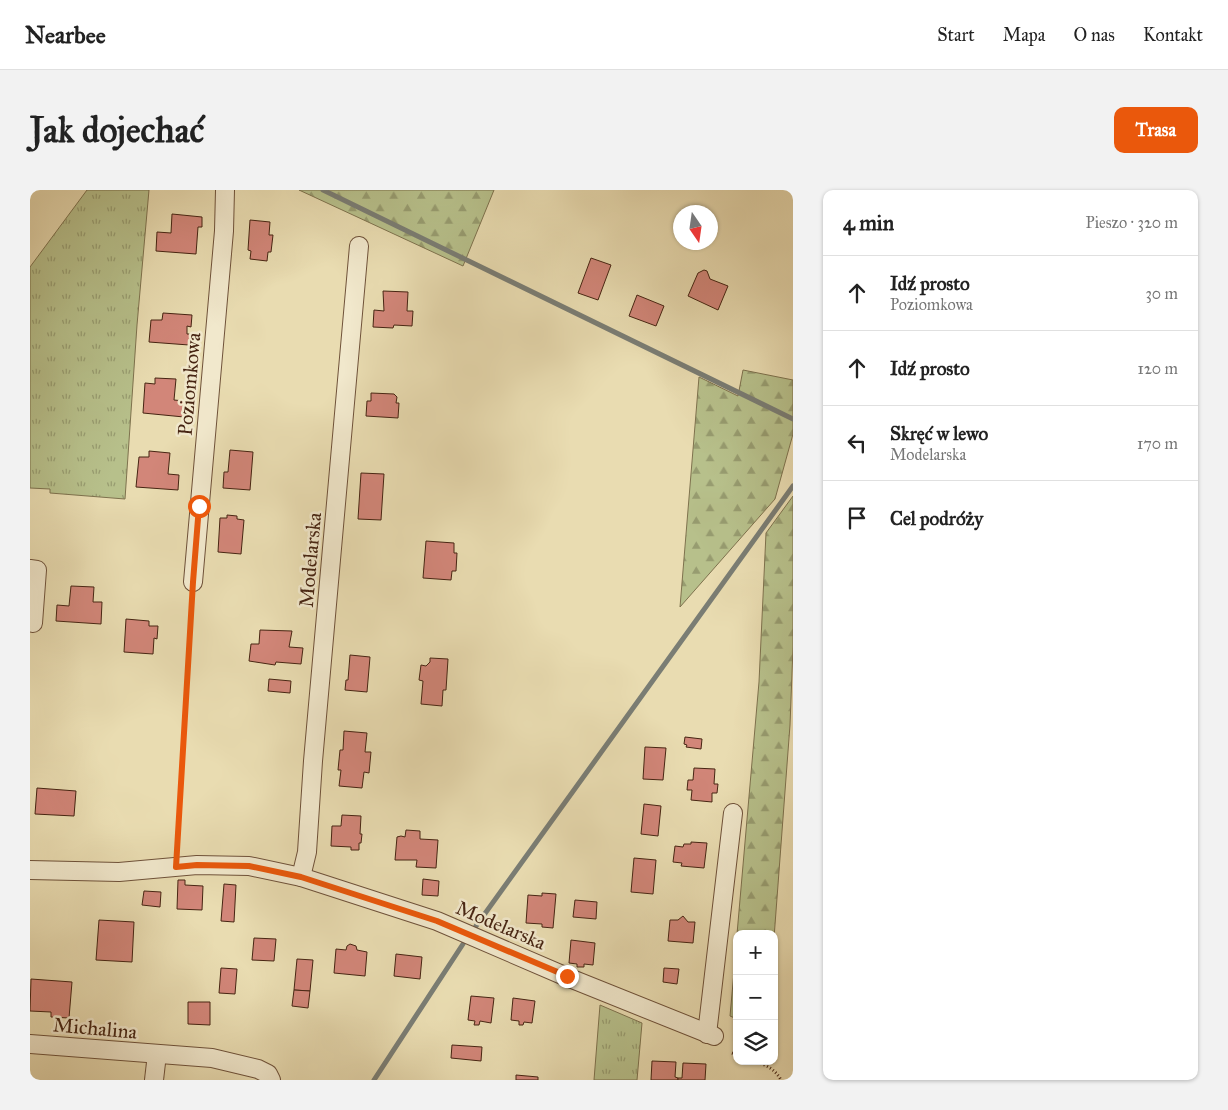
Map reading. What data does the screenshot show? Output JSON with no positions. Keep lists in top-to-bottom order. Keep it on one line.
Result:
{"streets":{"street":["Poziomkowa","Modelarska","Michalina"]},"north":"bottom","page":{"header":"Nearbee","nav":["Start","Mapa","O nas","Kontakt"],"buttons":"Trasa","title":"Jak dojechać","heading":["4 min","Pieszo · 320 m"],"list":[["Idź prosto","Poziomkowa","30 m"],["Idź prosto","120 m"],["Skręć w lewo","Modelarska","170 m"],"Cel podróży"],"map_buttons":["+","−"]}}
